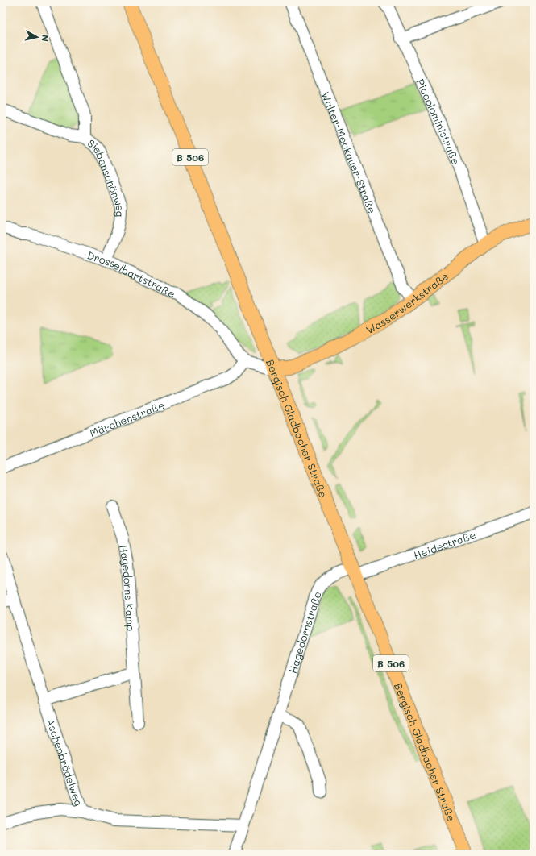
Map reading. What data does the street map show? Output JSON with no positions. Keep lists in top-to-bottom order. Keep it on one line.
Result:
{"streets":{"main road":["B 506","Wasserwerkstraße","Bergisch Gladbacher Straße"],"street":["Piccoloministraße","Walter-Meckauer-Straße","Siebenschönweg","Drosselbartstraße","Märchenstraße","Heidestraße","Hagedorns Kamp","Hagedornstraße","Aschenbrödelweg"]},"crossings":[["Piccoloministraße","Wasserwerkstraße"],["Walter-Meckauer-Straße","Wasserwerkstraße"],["Siebenschönweg","Drosselbartstraße"],["Drosselbartstraße","Märchenstraße"],["Wasserwerkstraße","Bergisch Gladbacher Straße"],["Bergisch Gladbacher Straße","Heidestraße"],["Bergisch Gladbacher Straße","Hagedornstraße"],["Heidestraße","Hagedornstraße"],["Hagedornstraße","Aschenbrödelweg"]],"north":"right"}
